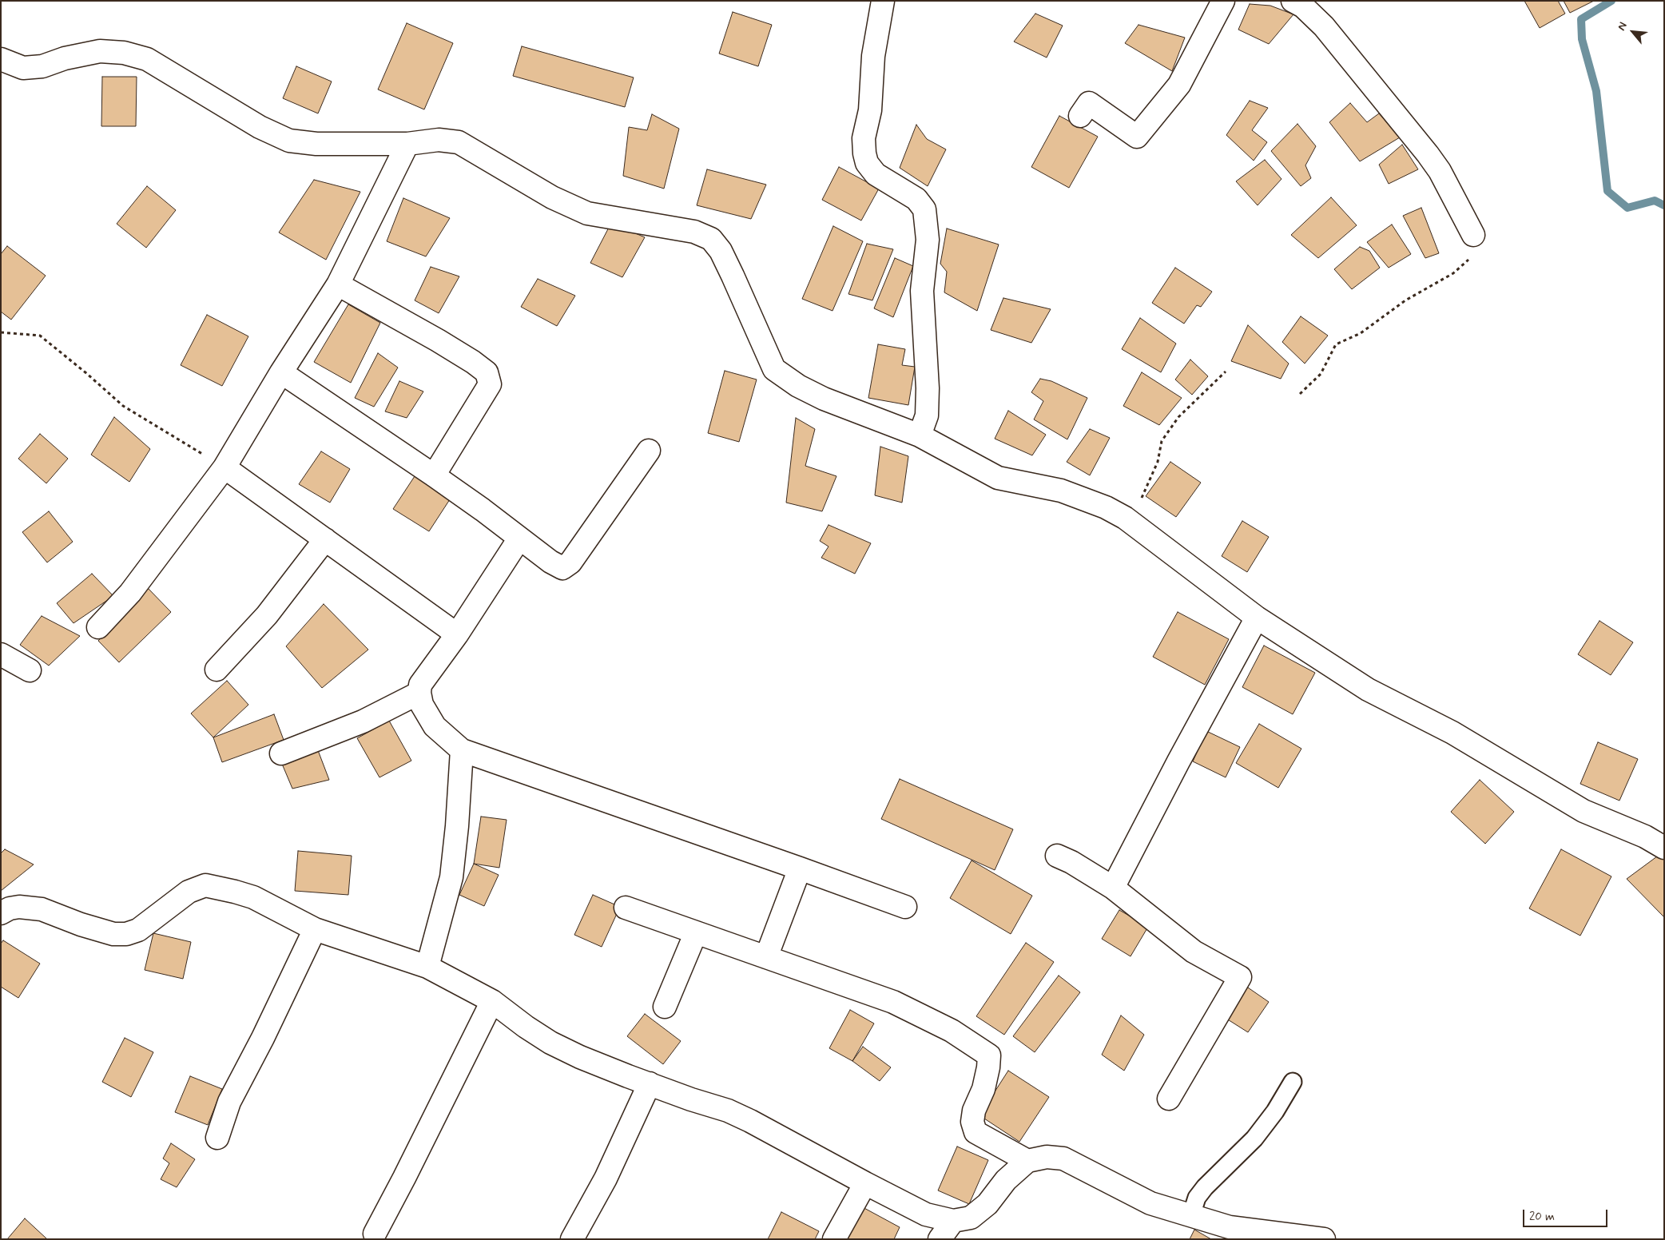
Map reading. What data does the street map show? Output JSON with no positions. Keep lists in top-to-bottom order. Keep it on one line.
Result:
{"scale_bar":"20 m","north":"top left"}
